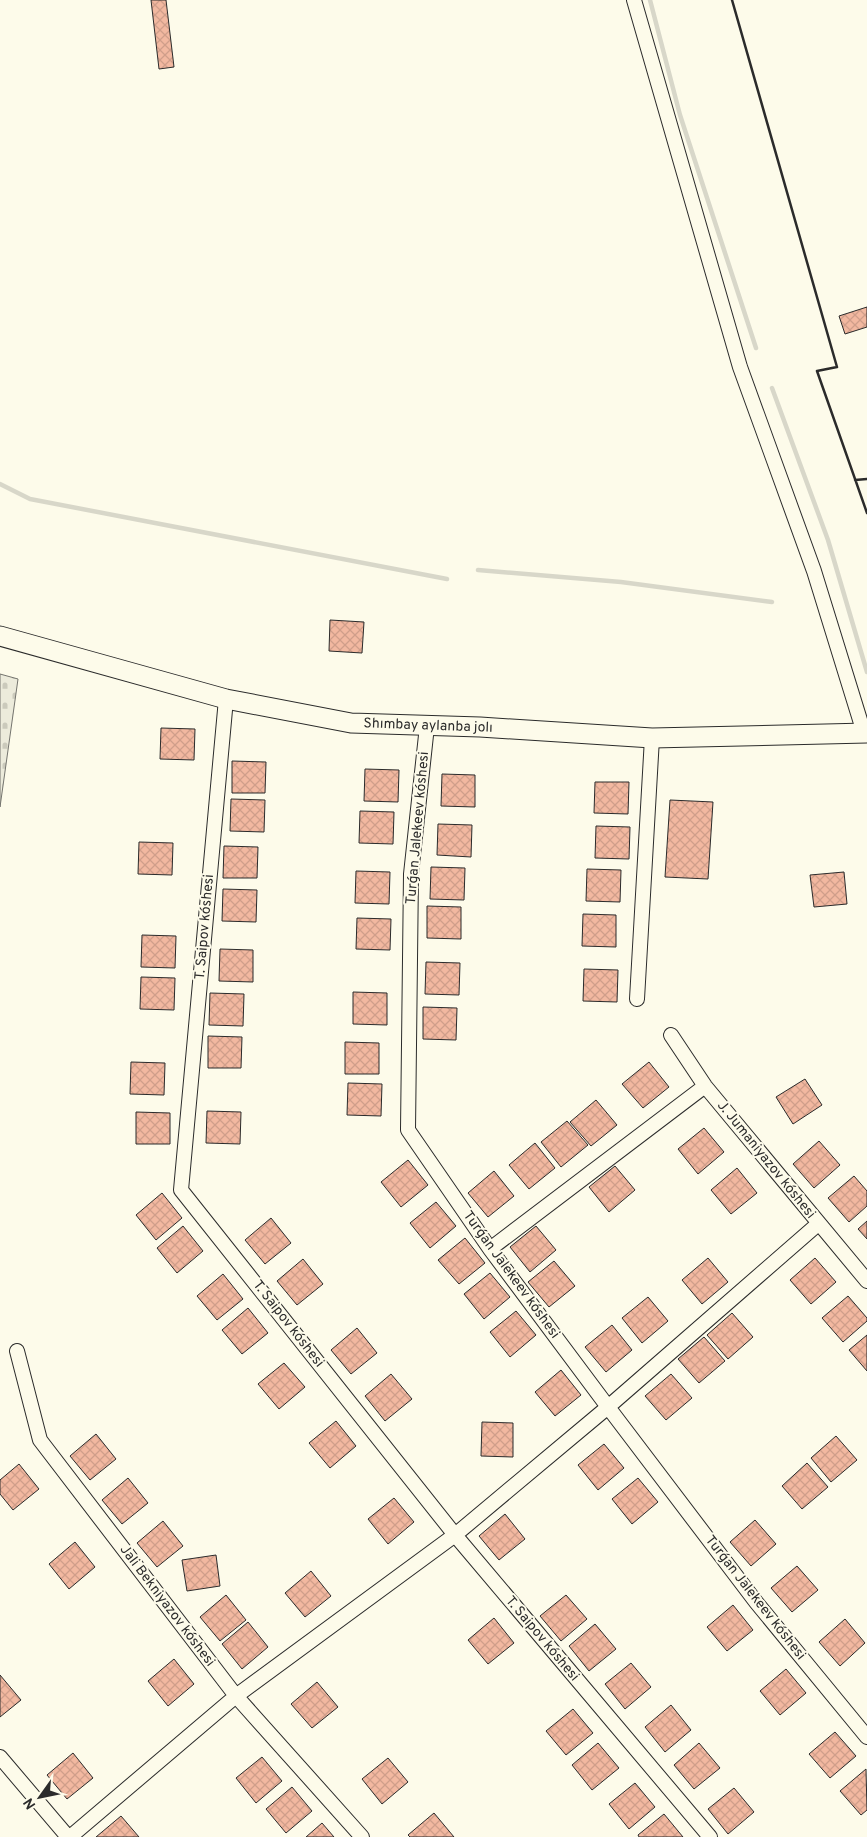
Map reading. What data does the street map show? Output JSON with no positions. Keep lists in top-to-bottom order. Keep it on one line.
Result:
{"streets":{"main road":["Shımbay aylanba jolı"],"street":["Turǵan Jalekeev kóshesi","T. Saipov kóshesi","J. Jumaniyazov kóshesi","Jali Bekniyazov kóshesi"]},"crossings":[["Shımbay aylanba jolı","Turǵan Jalekeev kóshesi"],["Shımbay aylanba jolı","T. Saipov kóshesi"]],"north":"bottom left"}
